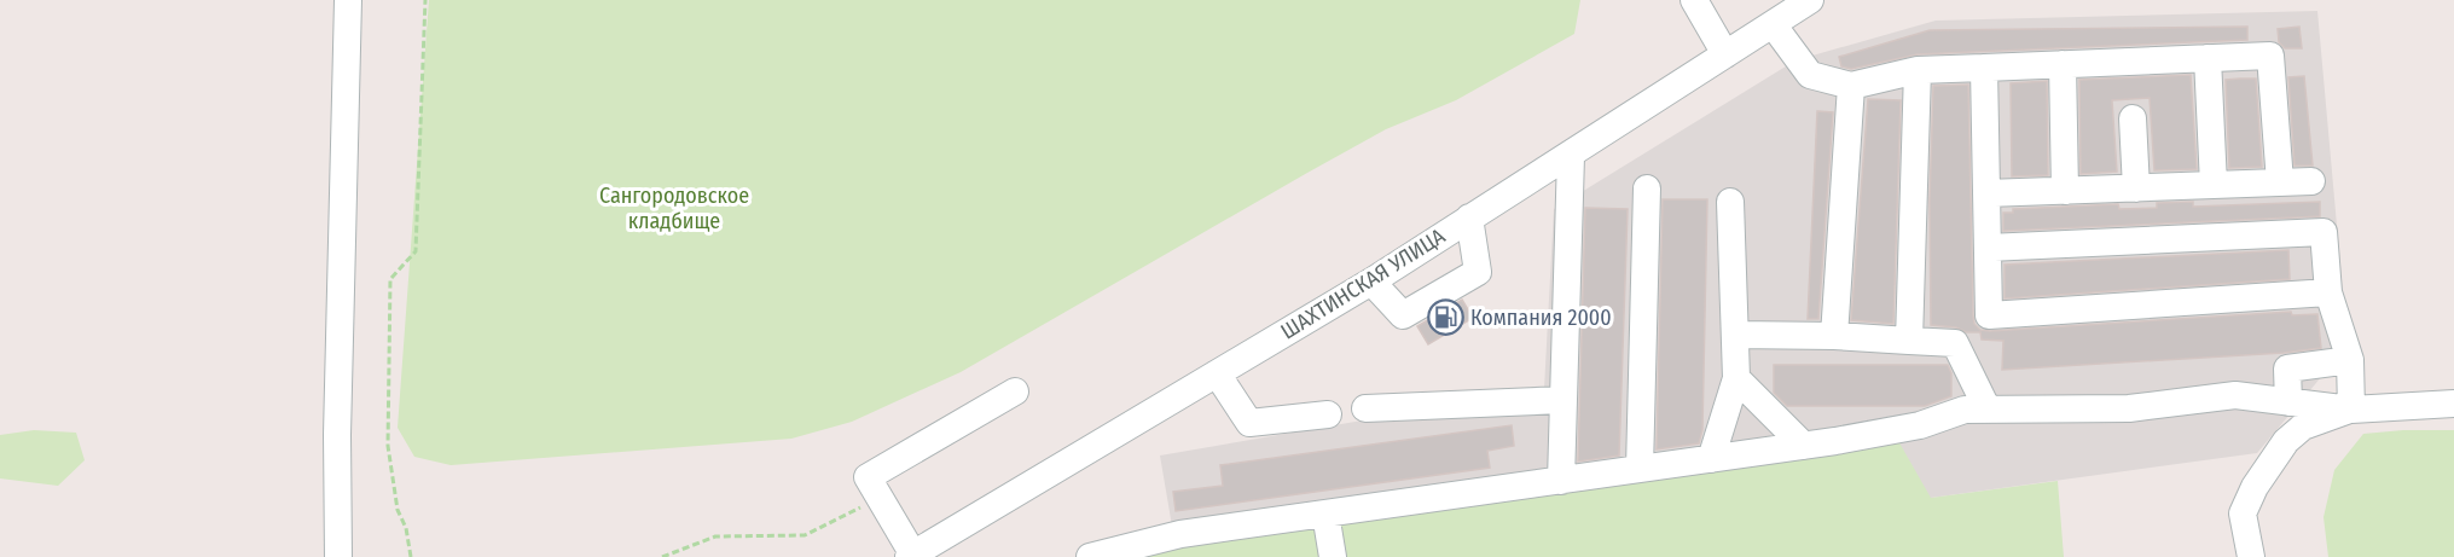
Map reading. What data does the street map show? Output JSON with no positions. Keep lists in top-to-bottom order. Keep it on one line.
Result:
{"streets":{"street":["ШАХТИНСКАЯ УЛИЦА"]},"parks":["Сангородовское кладбище"],"places":{"fuel station":["Компания 2000"]}}
